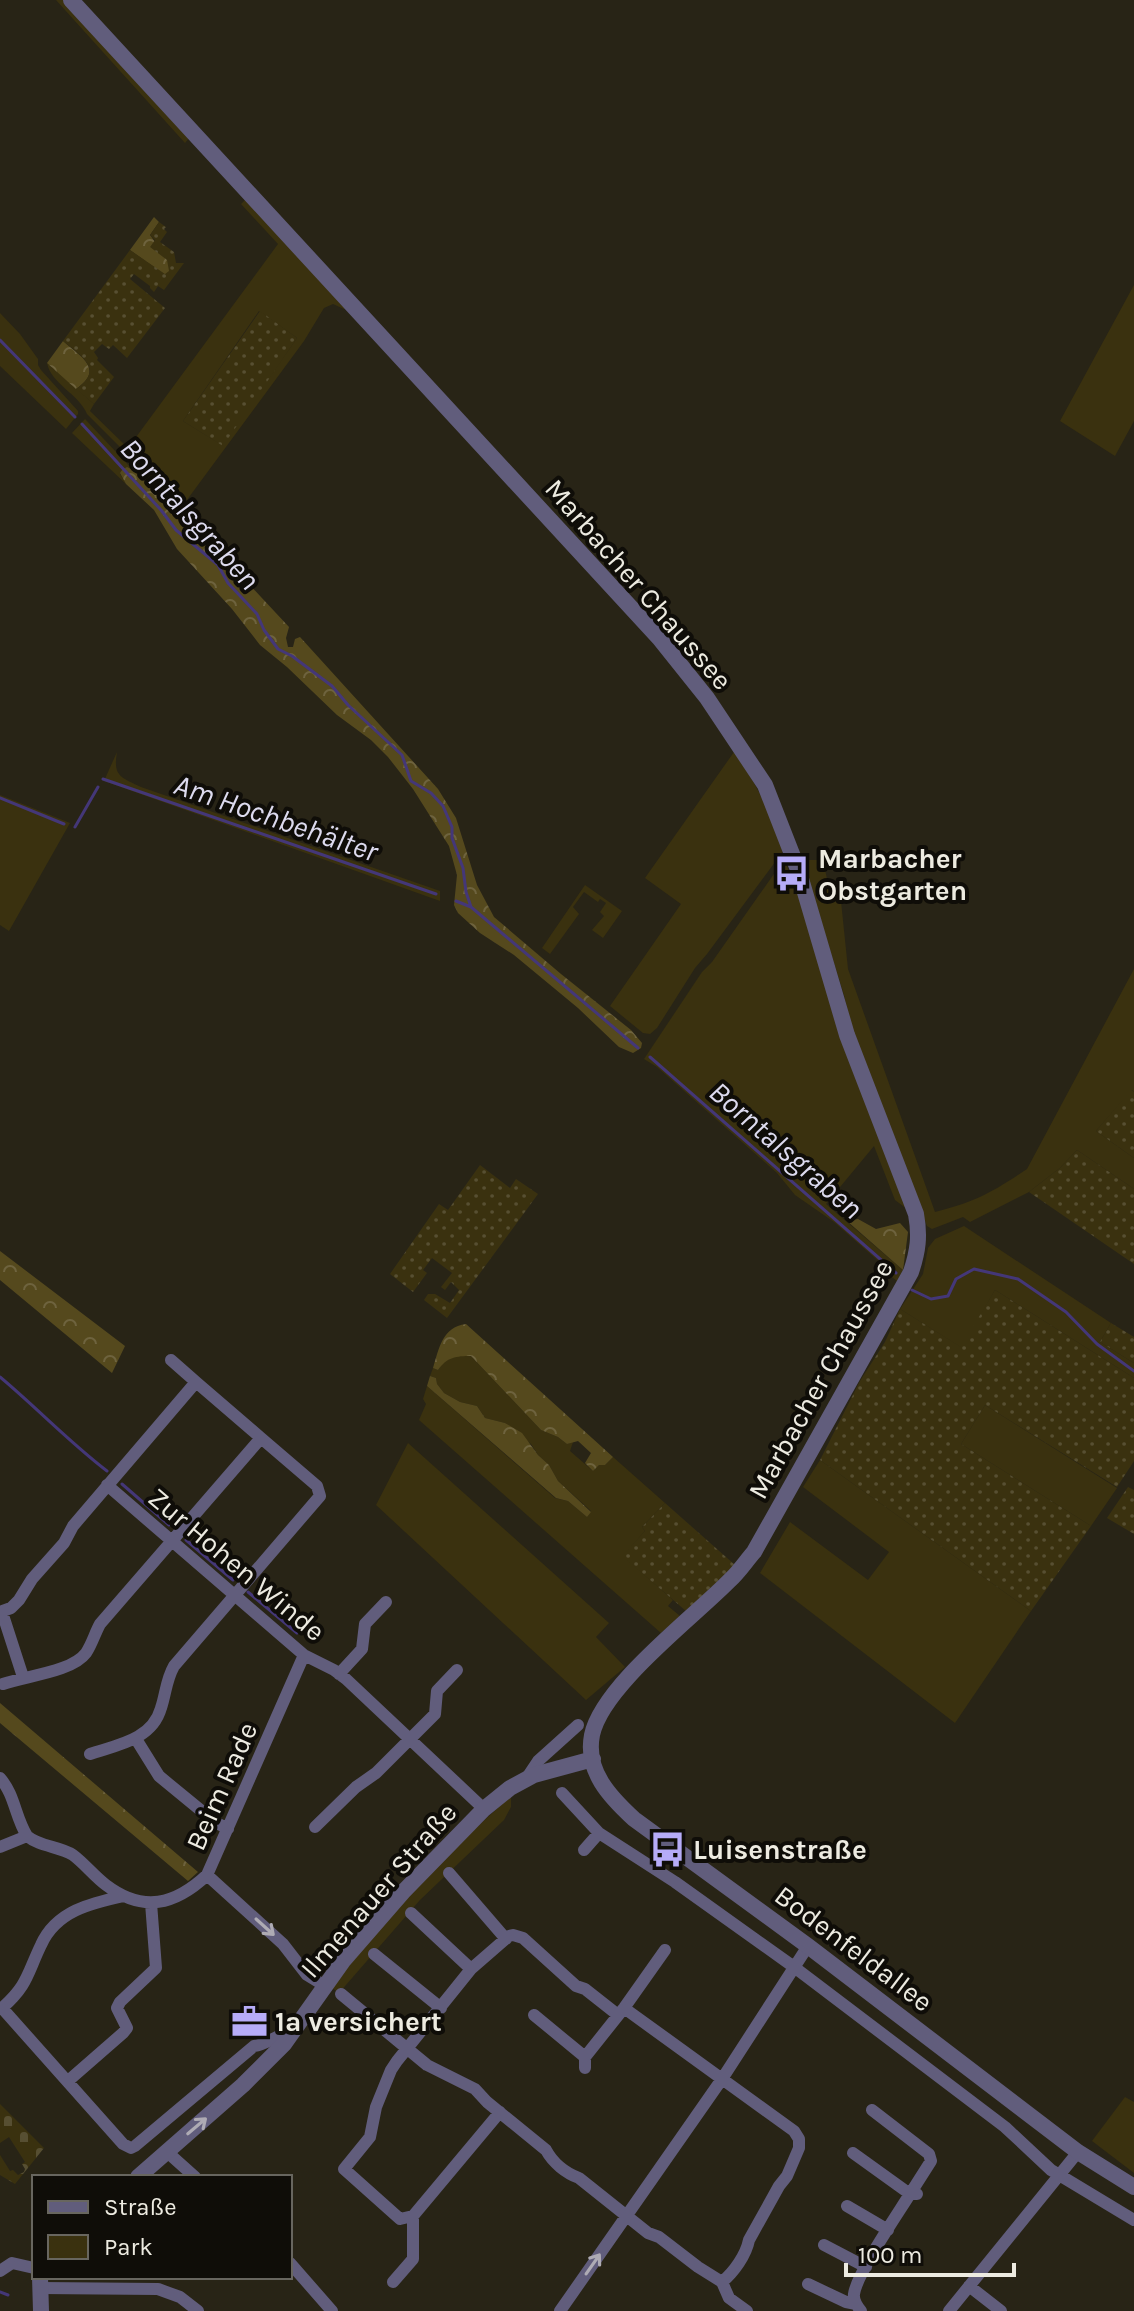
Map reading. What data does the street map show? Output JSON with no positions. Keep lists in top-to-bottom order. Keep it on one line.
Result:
{"streets":{"street":["Marbacher Chaussee","Zur Hohen Winde","Beim Rade","Ilmenauer Straße","Bodenfeldallee"]},"crossings":[["Marbacher Chaussee","Ilmenauer Straße"],["Marbacher Chaussee","Bodenfeldallee"],["Zur Hohen Winde","Beim Rade"],["Zur Hohen Winde","Ilmenauer Straße"],["Beim Rade","Ilmenauer Straße"],["Ilmenauer Straße","Bodenfeldallee"]],"one_way":["Beim Rade"],"water":["Borntalsgraben","Am Hochbehälter"],"places":{"bus stop":["Marbacher Obstgarten","Luisenstraße"],"office":["1a versichert"]},"legend":["Straße","Park"],"scale_bar":"100 m"}
